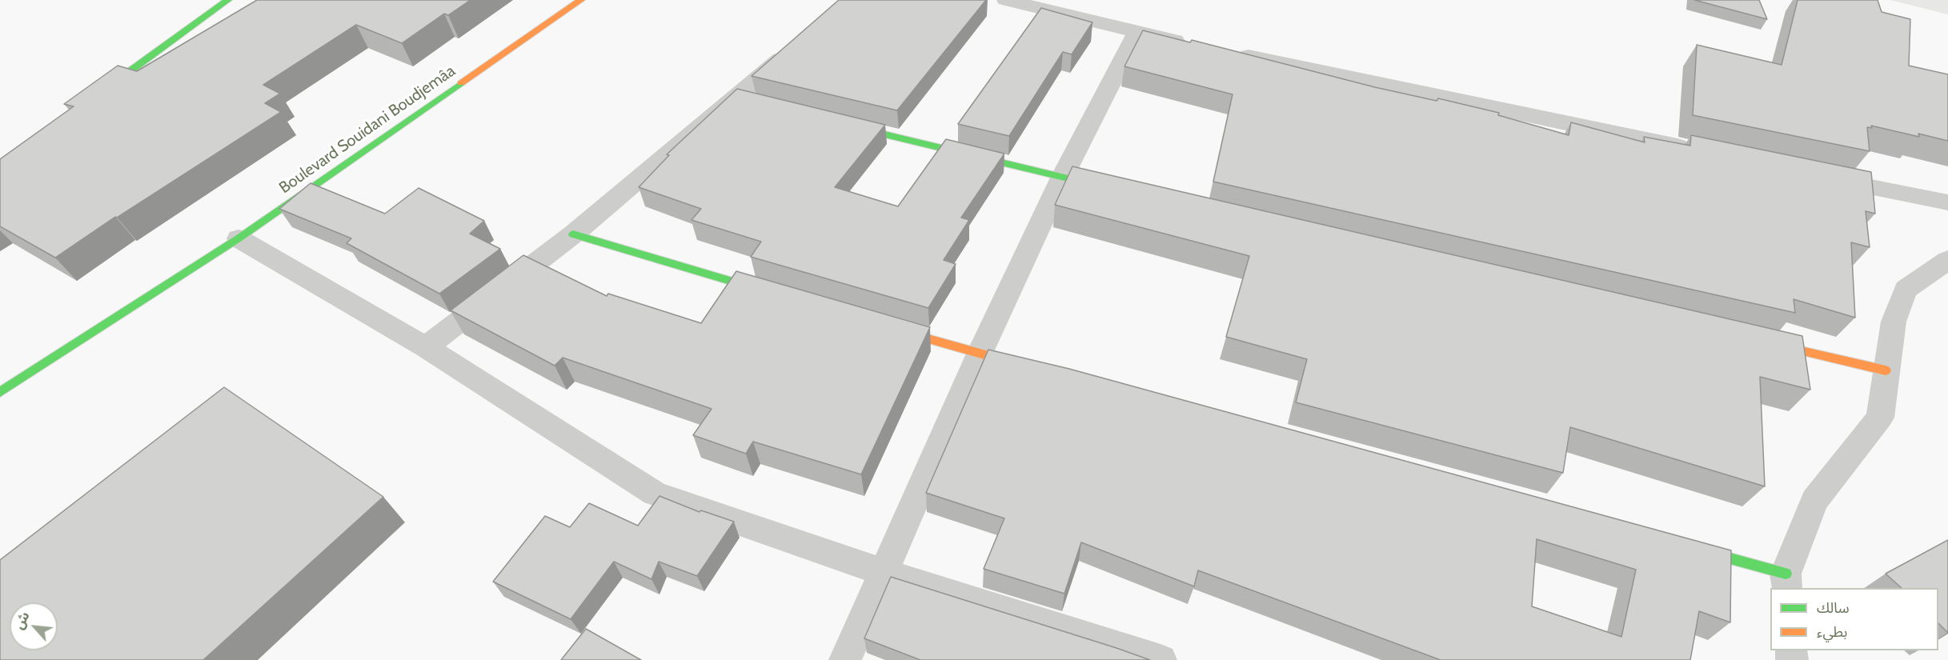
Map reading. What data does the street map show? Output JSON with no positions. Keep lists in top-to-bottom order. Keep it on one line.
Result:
{"streets":{"main road":["Boulevard Souidani Boudjemâa"]},"legend":["سالك","بطيء"],"north":"top left"}
